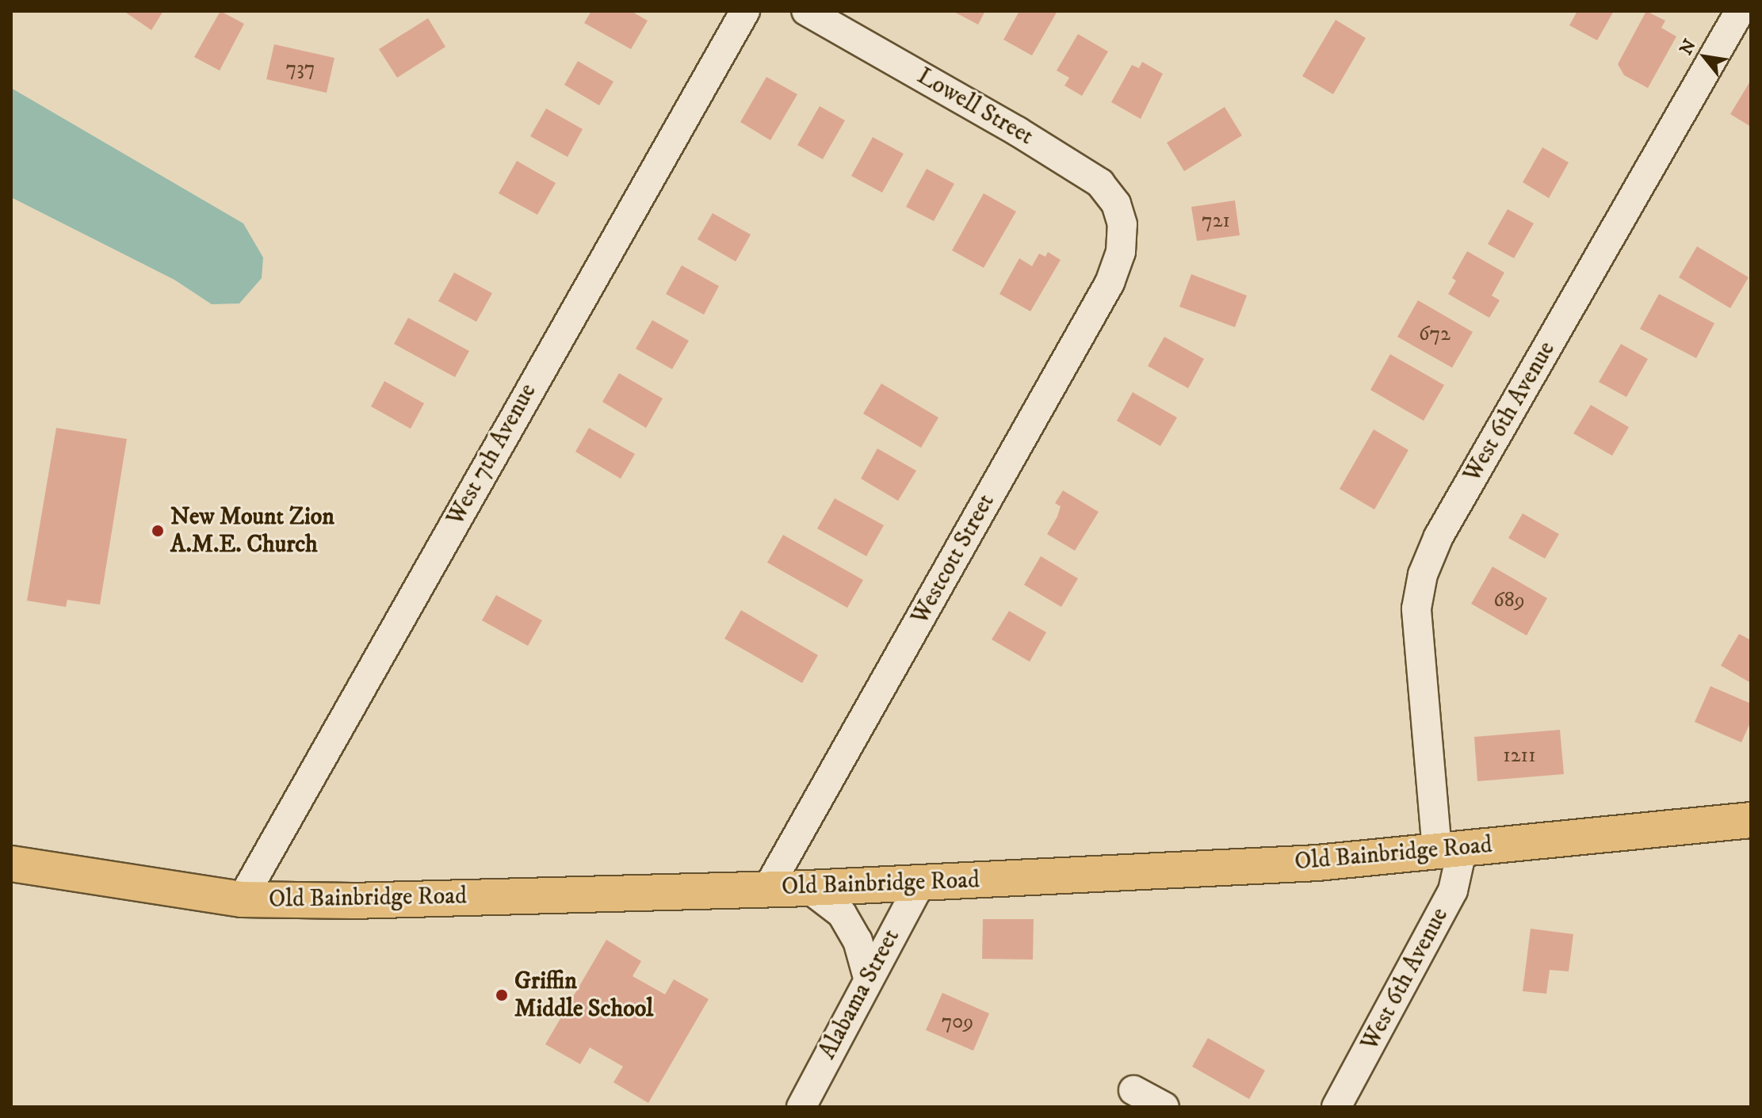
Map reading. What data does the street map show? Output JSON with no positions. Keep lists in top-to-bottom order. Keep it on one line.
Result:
{"streets":{"main road":["Old Bainbridge Road"],"street":["Lowell Street","West 6th Avenue","West 7th Avenue","Westcott Street","Alabama Street"]},"crossings":[["Lowell Street","Westcott Street"],["West 6th Avenue","Old Bainbridge Road"],["West 7th Avenue","Old Bainbridge Road"],["Westcott Street","Old Bainbridge Road"],["Old Bainbridge Road","Alabama Street"]],"places":["New Mount Zion A.M.E. Church","Griffin Middle School"],"house_numbers":["737","721","672","689","1211","709"],"north":"top left"}
